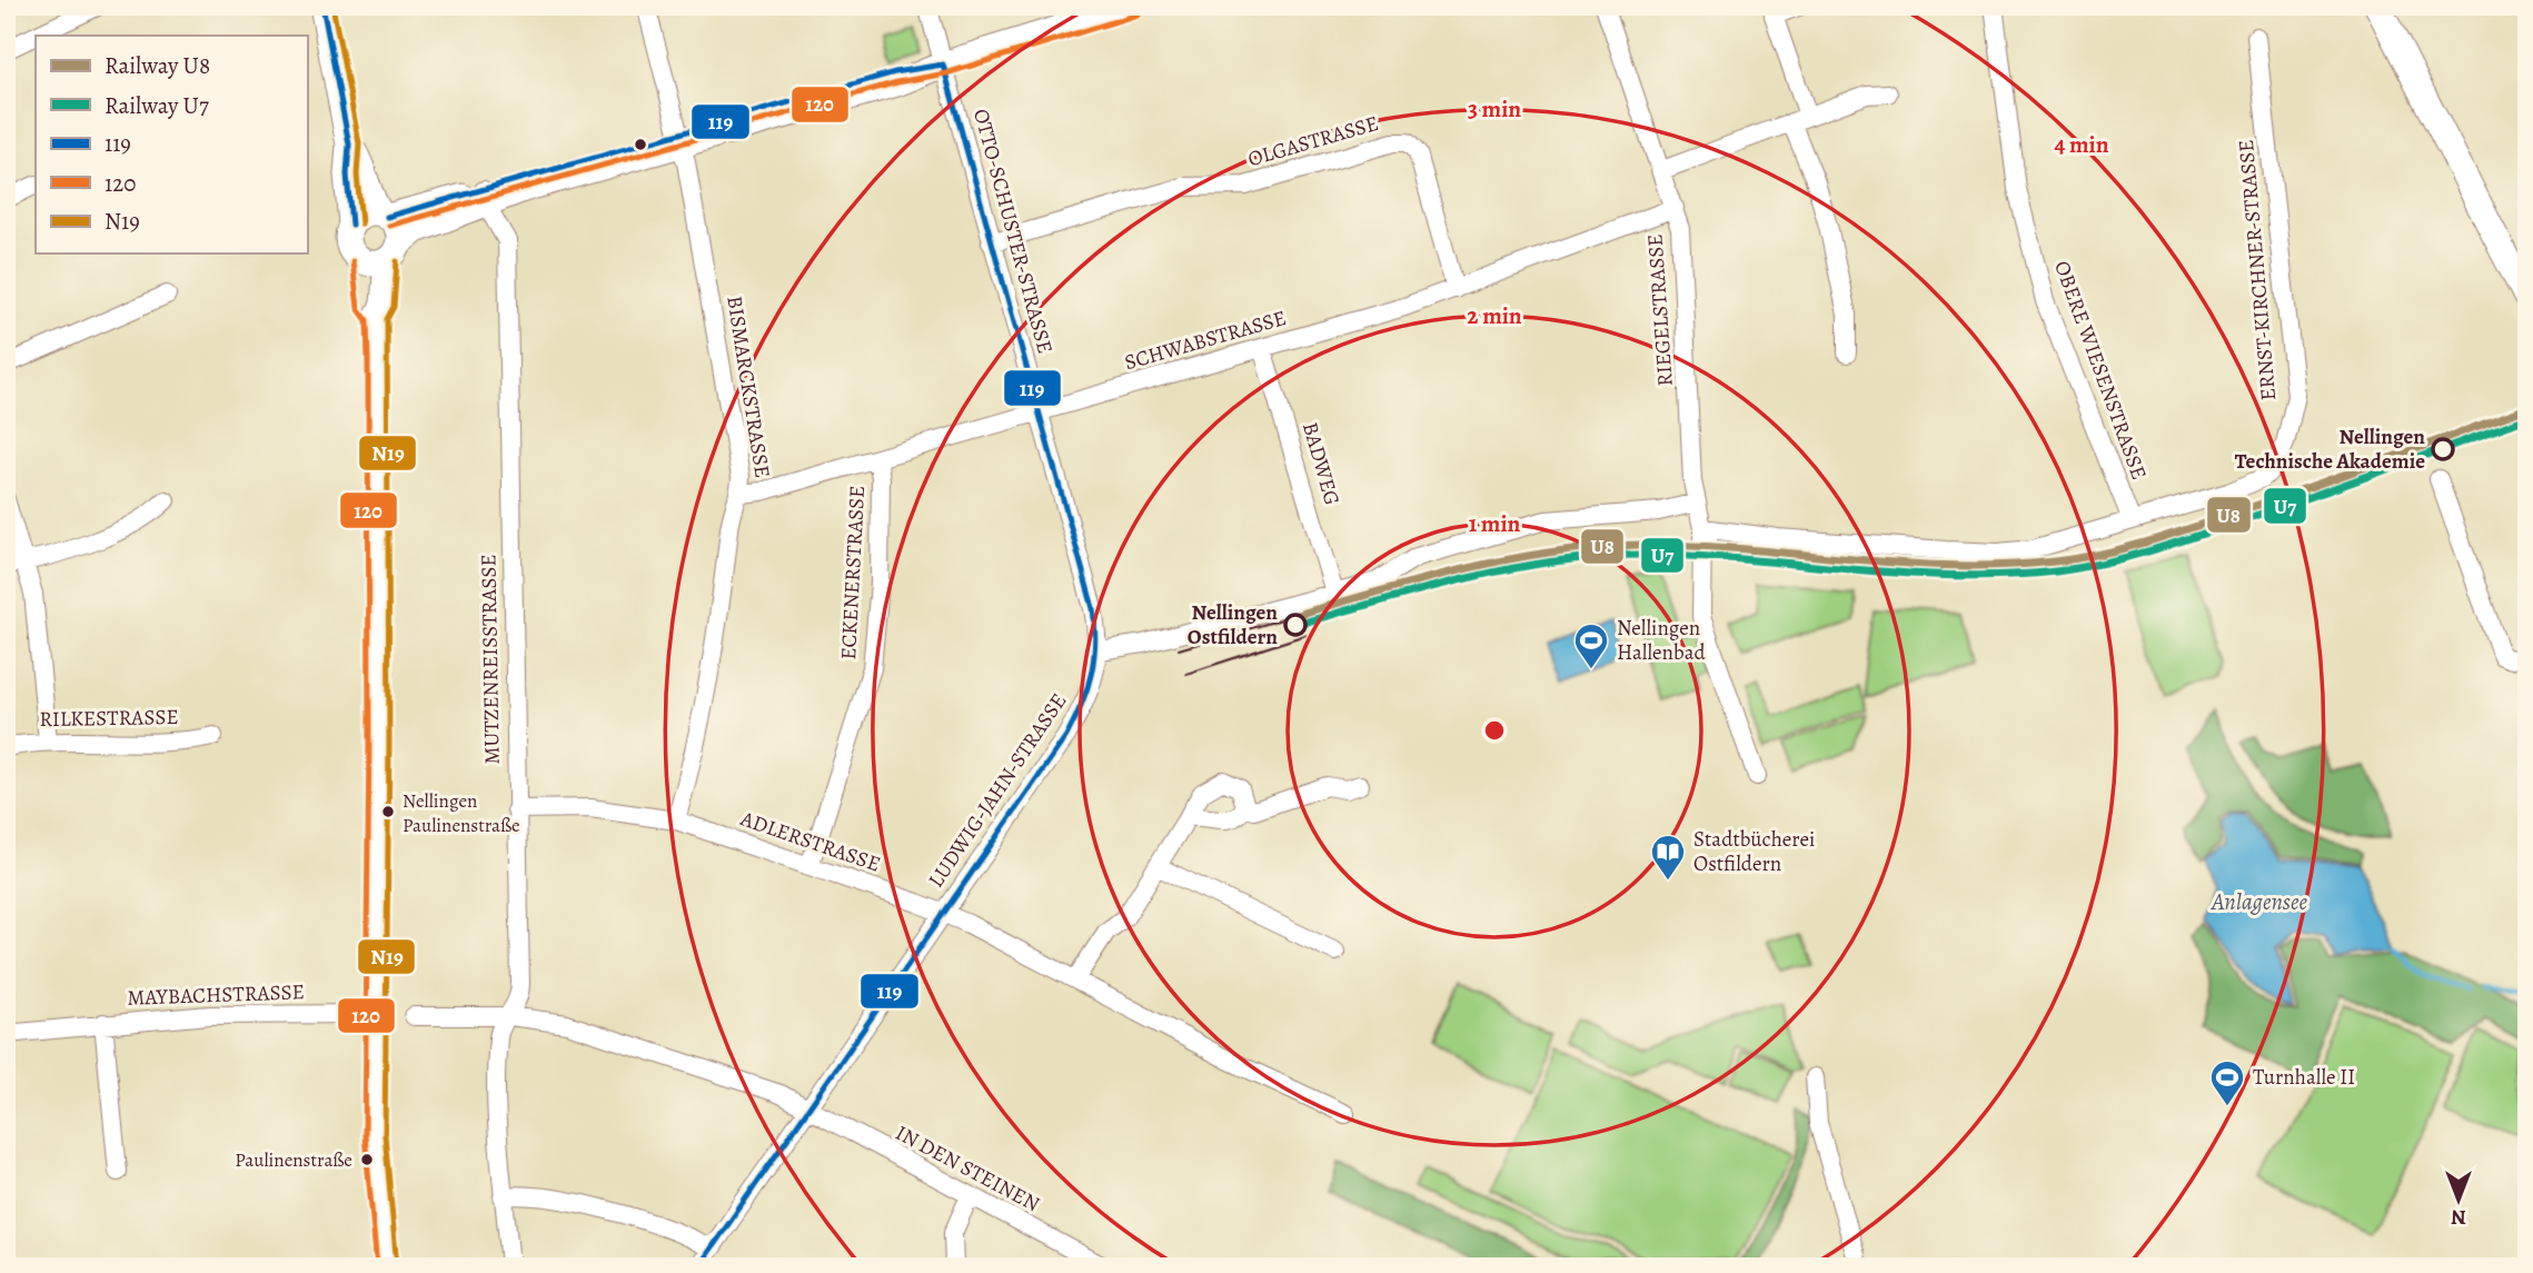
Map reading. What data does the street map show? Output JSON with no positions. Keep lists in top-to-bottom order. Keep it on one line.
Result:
{"streets":{"street":["OLGASTRASSE","OTTO-SCHUSTER-STRASSE","ERNST-KIRCHNER-STRASSE","RIEGELSTRASSE","SCHWABSTRASSE","OBERE WIESENSTRASSE","BISMARCKSTRASSE","BADWEG","ECKENERSTRASSE","MUTZENREISSTRASSE","RILKESTRASSE","LUDWIG-JAHN-STRASSE","ADLERSTRASSE","MAYBACHSTRASSE","IN DEN STEINEN"]},"crossings":[["OLGASTRASSE","OTTO-SCHUSTER-STRASSE"],["OLGASTRASSE","SCHWABSTRASSE"],["OTTO-SCHUSTER-STRASSE","SCHWABSTRASSE"],["OTTO-SCHUSTER-STRASSE","LUDWIG-JAHN-STRASSE"],["ERNST-KIRCHNER-STRASSE","RIEGELSTRASSE"],["ERNST-KIRCHNER-STRASSE","OBERE WIESENSTRASSE"],["RIEGELSTRASSE","SCHWABSTRASSE"],["SCHWABSTRASSE","BISMARCKSTRASSE"],["SCHWABSTRASSE","BADWEG"],["SCHWABSTRASSE","ECKENERSTRASSE"],["BISMARCKSTRASSE","ADLERSTRASSE"],["ECKENERSTRASSE","ADLERSTRASSE"],["MUTZENREISSTRASSE","ADLERSTRASSE"],["LUDWIG-JAHN-STRASSE","ADLERSTRASSE"],["LUDWIG-JAHN-STRASSE","IN DEN STEINEN"]],"water":["Anlagensee"],"places":{"other":["Nellingen Technische Akademie","Nellingen Ostfildern","Nellingen Paulinenstraße","Paulinenstraße"],"sports":["Nellingen Hallenbad","Turnhalle II"],"library":["Stadtbücherei Ostfildern"]},"lines":["transit line 119","transit line N19","transit line 120","rail line U8","rail line U7"],"legend":["Railway U8","Railway U7","119","120","N19"],"north":"bottom","rings":["3 min","4 min","2 min","1 min"]}
